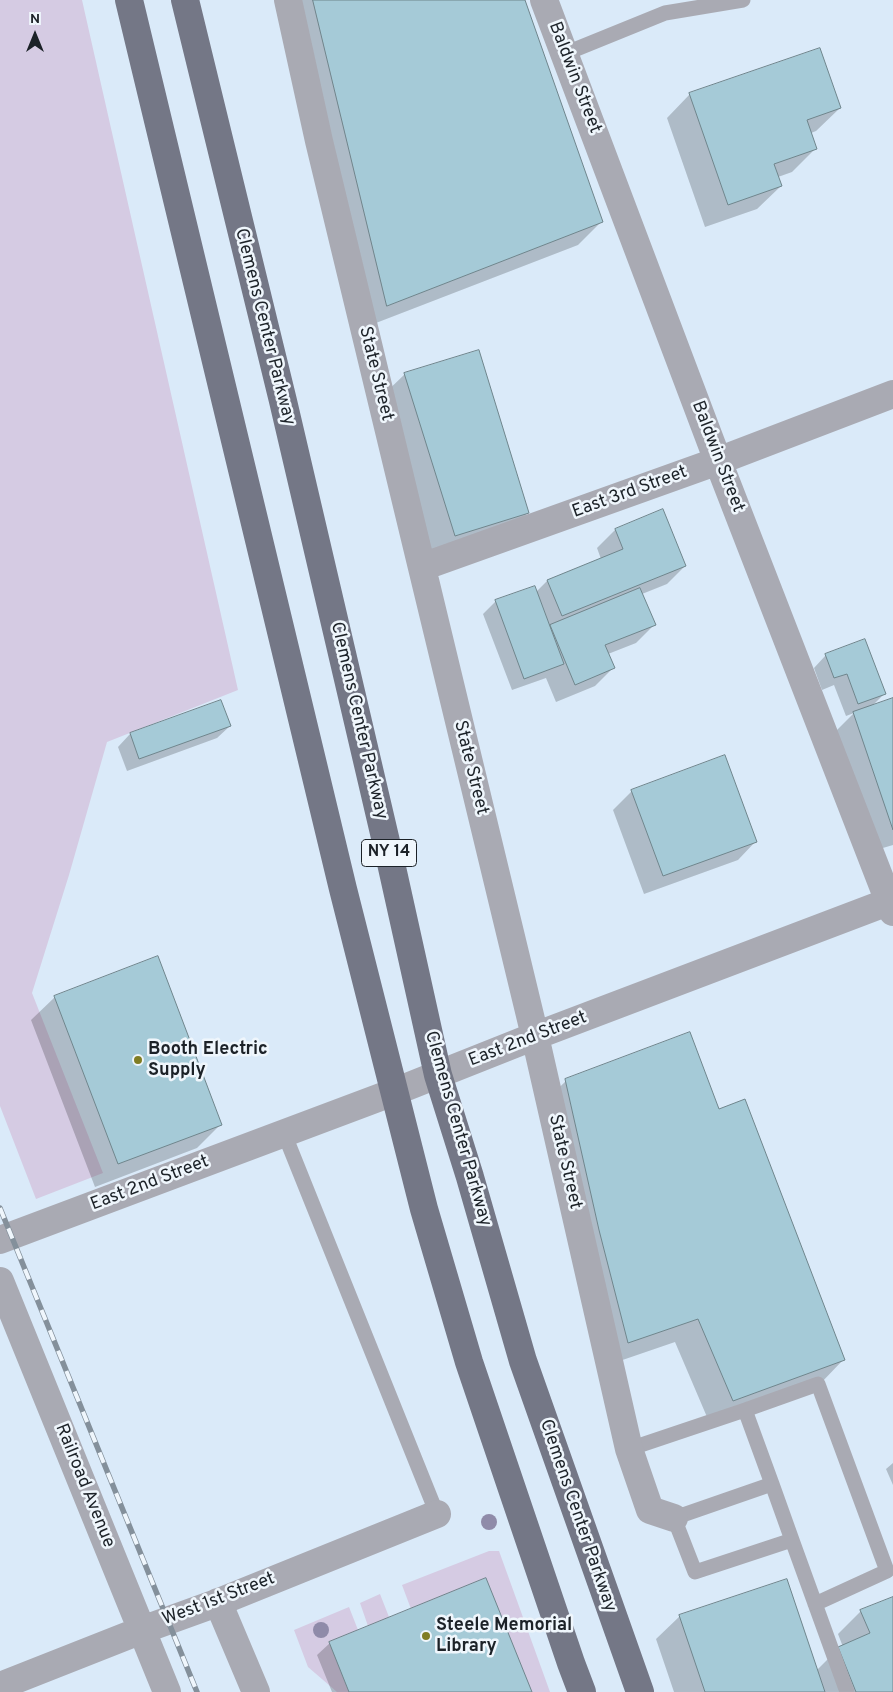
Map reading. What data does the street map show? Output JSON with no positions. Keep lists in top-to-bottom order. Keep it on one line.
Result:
{"streets":{"main road":["Clemens Center Parkway","NY 14"],"street":["Baldwin Street","State Street","East 3rd Street","East 2nd Street","Railroad Avenue","West 1st Street"]},"crossings":[["Baldwin Street","East 3rd Street"],["Baldwin Street","East 2nd Street"],["Clemens Center Parkway","East 2nd Street"],["State Street","East 3rd Street"],["State Street","East 2nd Street"],["NY 14","East 2nd Street"],["Railroad Avenue","West 1st Street"]],"places":["Booth Electric Supply","Steele Memorial Library"],"north":"top"}
